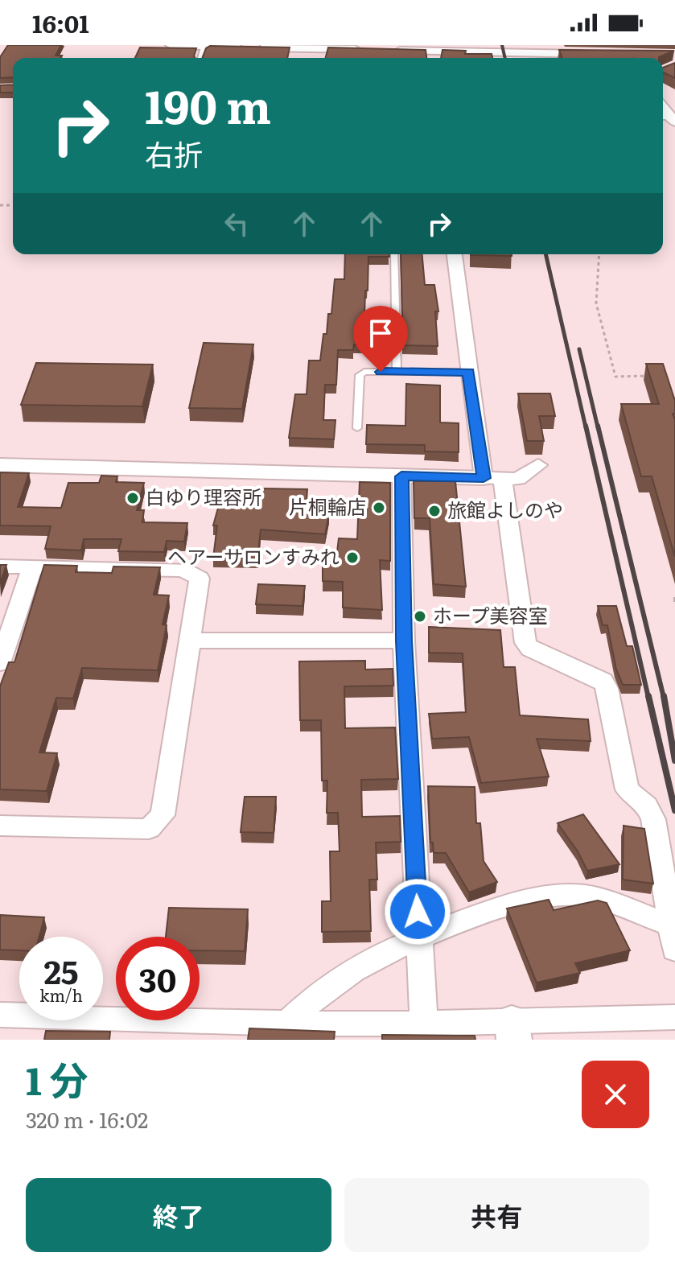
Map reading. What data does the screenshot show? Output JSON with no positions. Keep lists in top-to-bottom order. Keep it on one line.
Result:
{"places":["白ゆり理容所","片桐輪店","旅館よしのや","ヘアーサロンすみれ","ホープ美容室"],"page":{"status":"16:01","turn":["190 m","右折"],"speed":"25 km/h","limit":"30","heading":["1 分","320 m · 16:02"],"buttons":["終了","共有"]}}
